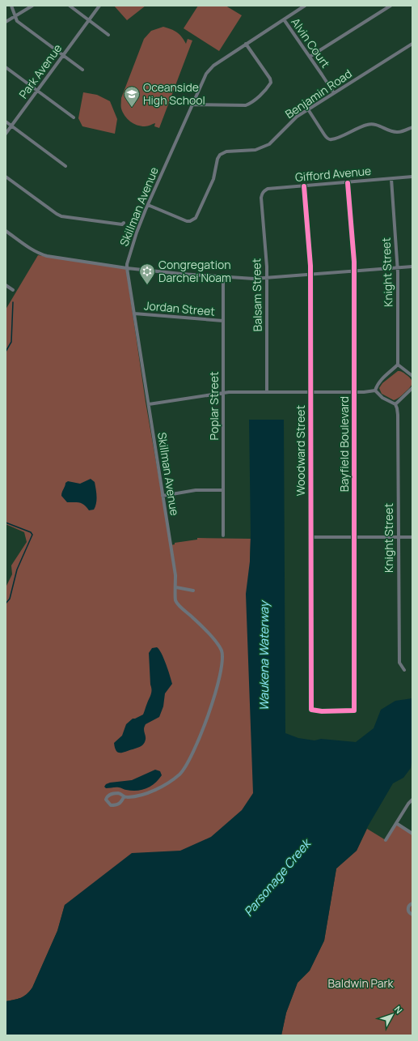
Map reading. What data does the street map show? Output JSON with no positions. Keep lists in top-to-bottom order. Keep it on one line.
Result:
{"streets":{"street":["Alvin Court","Park Avenue","Benjamin Road","Gifford Avenue","Skillman Avenue","Knight Street","Balsam Street","Jordan Street","Poplar Street","Bayfield Boulevard","Woodward Street"]},"crossings":[["Alvin Court","Benjamin Road"],["Alvin Court","Skillman Avenue"],["Benjamin Road","Skillman Avenue"],["Gifford Avenue","Knight Street"],["Gifford Avenue","Balsam Street"],["Gifford Avenue","Bayfield Boulevard"],["Gifford Avenue","Woodward Street"],["Skillman Avenue","Jordan Street"],["Jordan Street","Poplar Street"],["Bayfield Boulevard","Woodward Street"]],"water":["Waukena Waterway","Parsonage Creek"],"parks":["Baldwin Park"],"places":{"school or university":["Oceanside High School"],"synagogue":["Congregation Darchei Noam"]},"north":"top right"}
